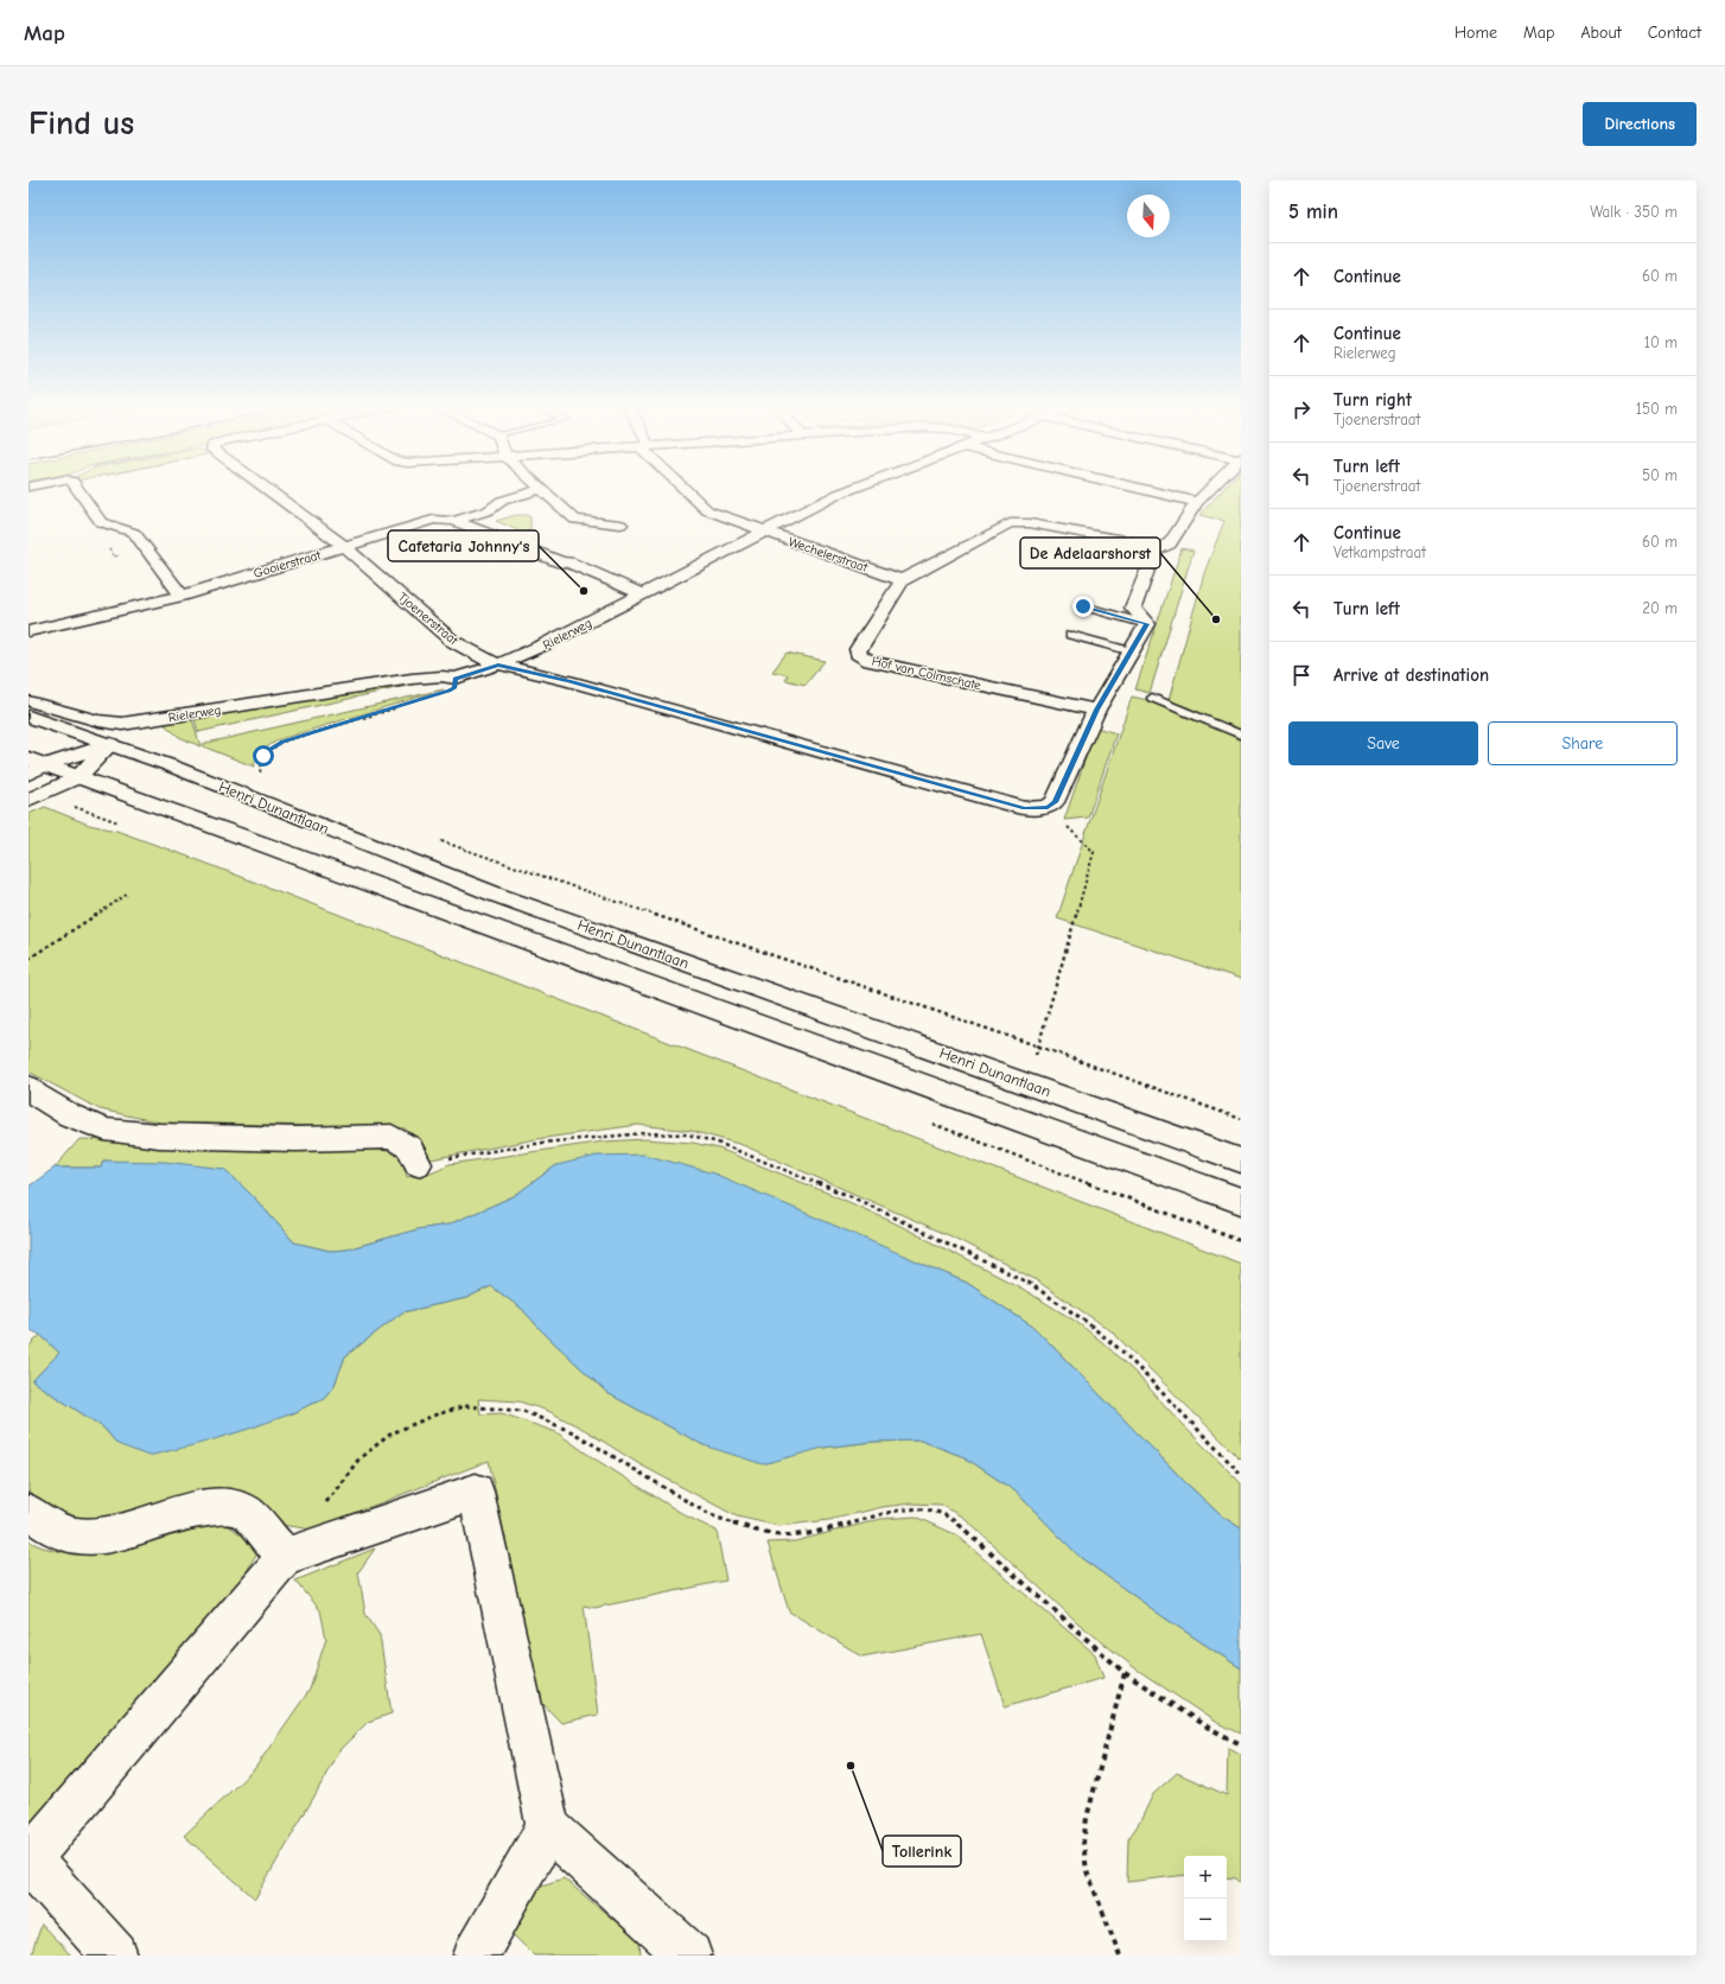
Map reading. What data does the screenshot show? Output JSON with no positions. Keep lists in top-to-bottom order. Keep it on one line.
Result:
{"streets":{"street":["Wechelerstraat","Gooierstraat","Tjoenerstraat","Rielerweg","Hof van Colmschate","Henri Dunantlaan"]},"crossings":[["Wechelerstraat","Rielerweg"],["Wechelerstraat","Hof van Colmschate"],["Gooierstraat","Tjoenerstraat"],["Tjoenerstraat","Rielerweg"]],"places":["Cafetaria Johnny's","De Adelaarshorst","Tollerink"],"north":"bottom","page":{"header":"Map","nav":["Home","Map","About","Contact"],"buttons":["Directions",["Save","Share"]],"title":"Find us","heading":["5 min","Walk · 350 m"],"list":[["Continue","60 m"],["Continue","Rielerweg","10 m"],["Turn right","Tjoenerstraat","150 m"],["Turn left","Tjoenerstraat","50 m"],["Continue","Vetkampstraat","60 m"],["Turn left","20 m"],"Arrive at destination"],"map_buttons":["+","−"]}}
